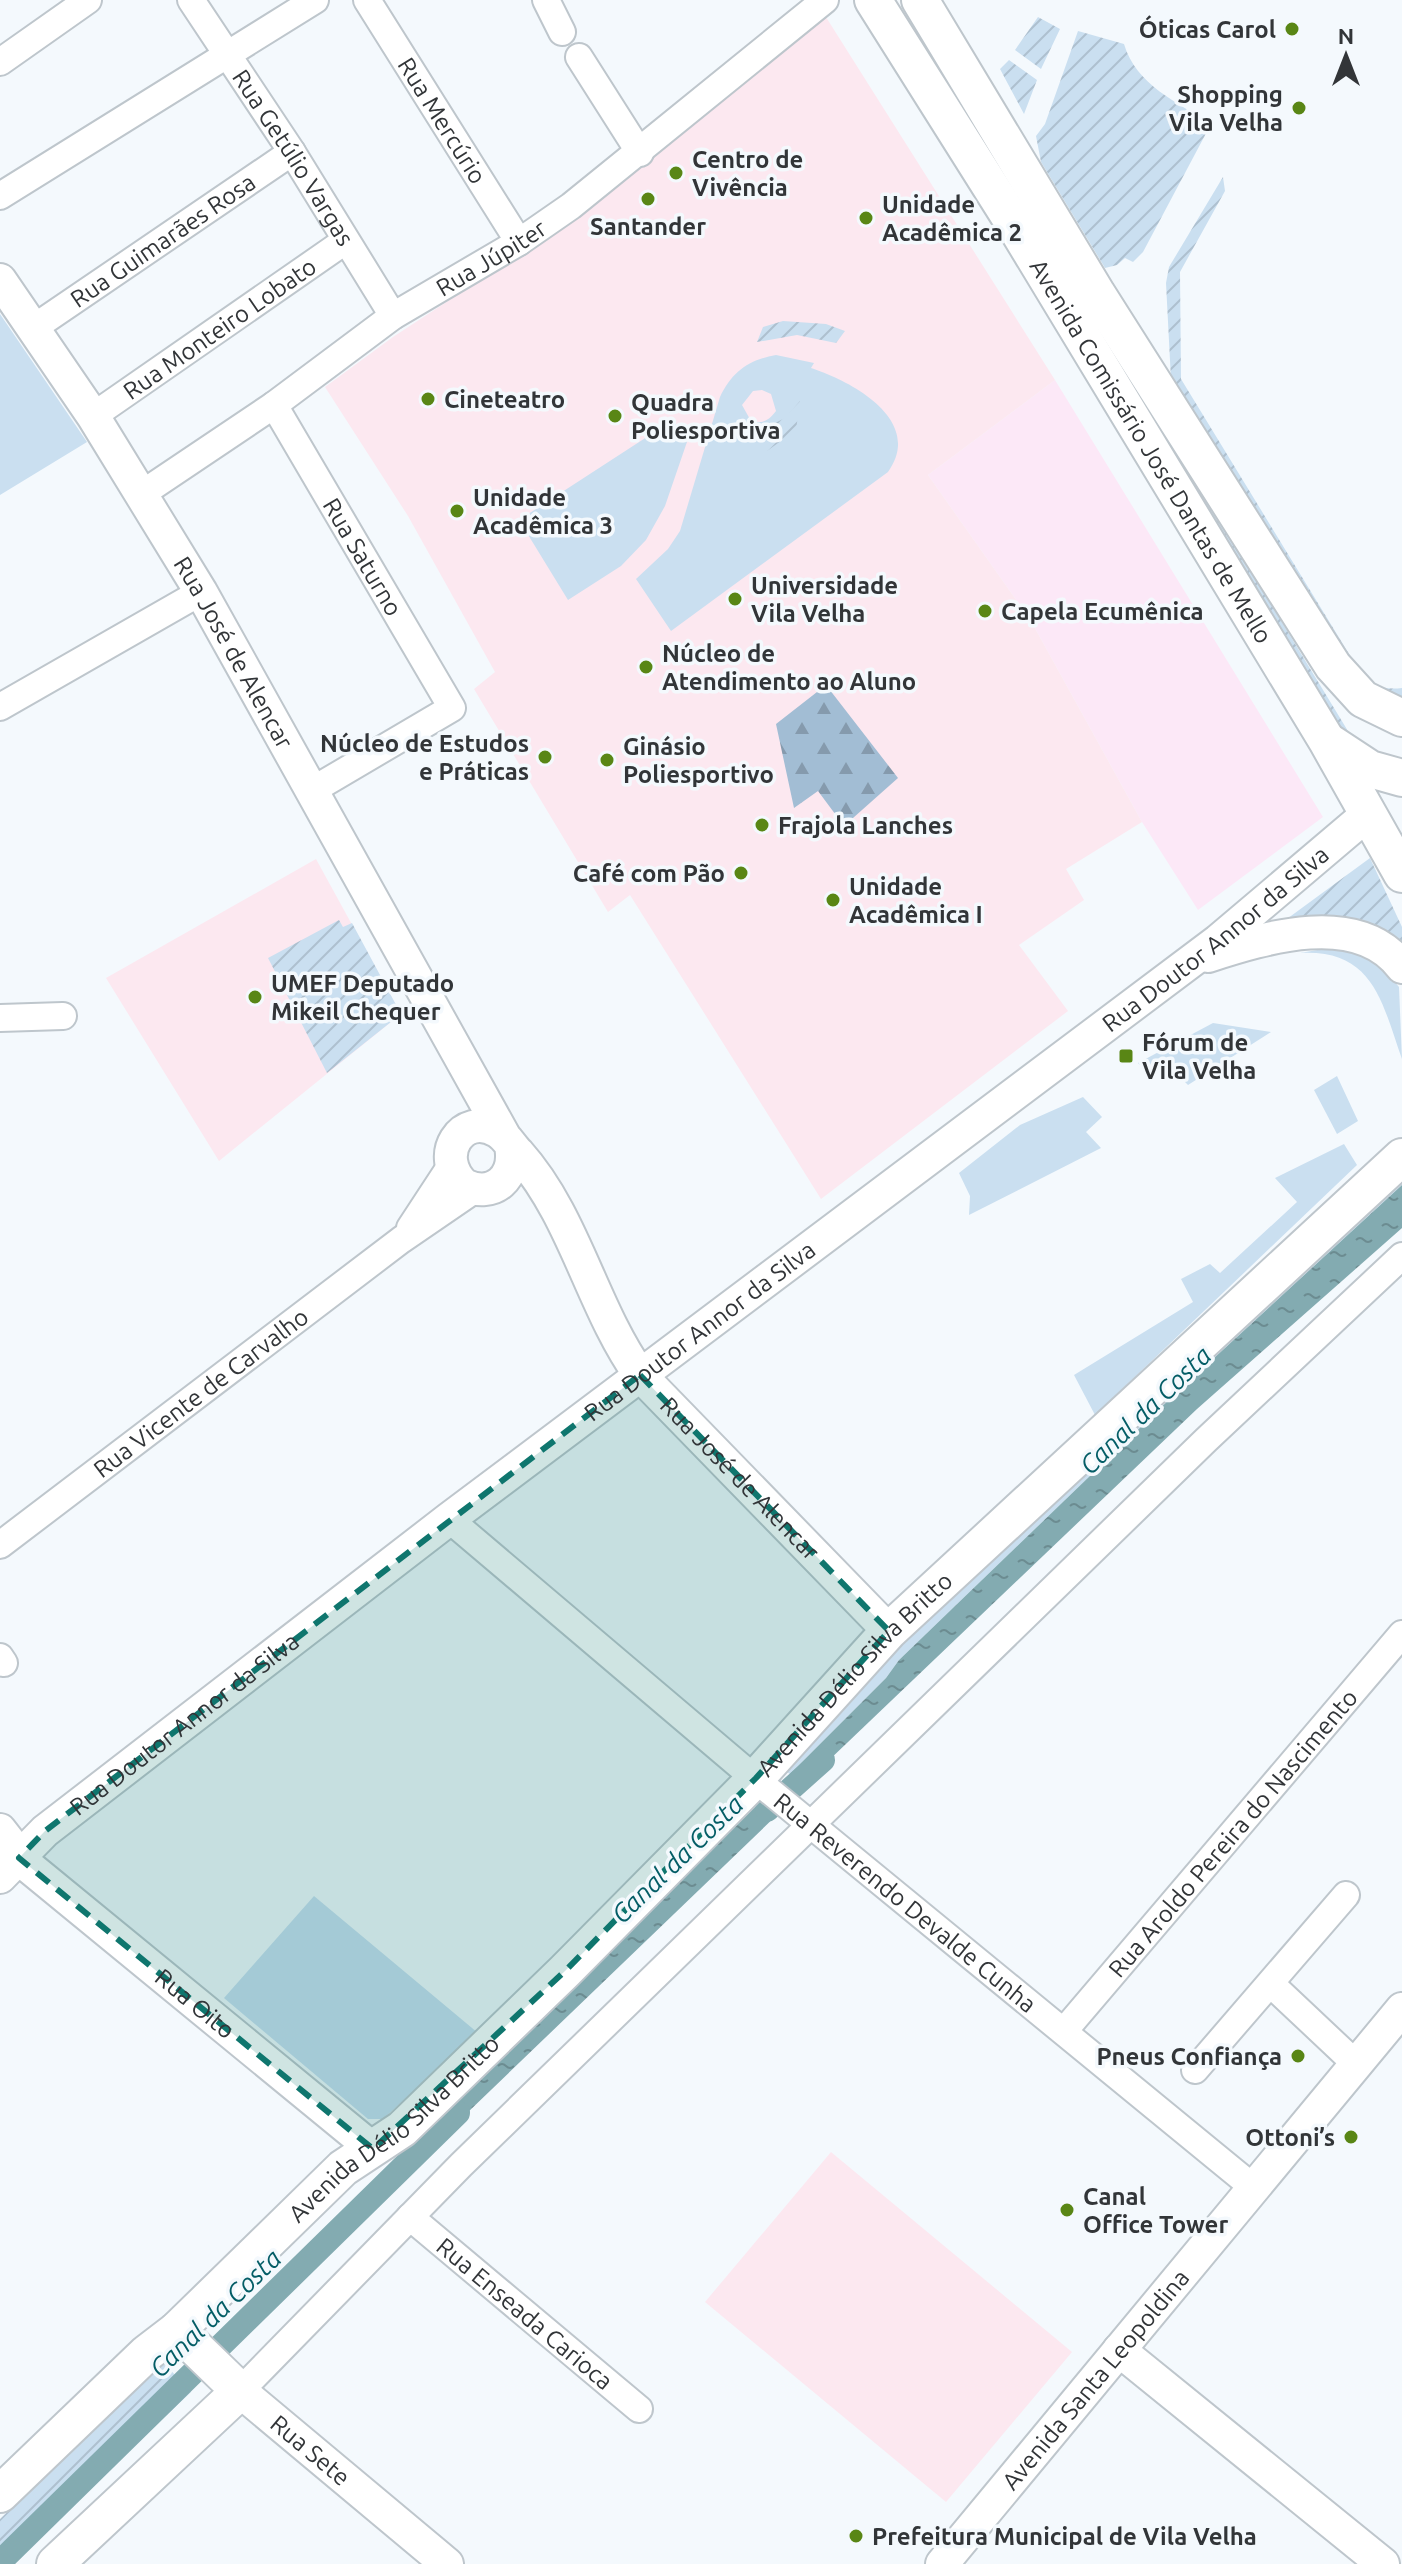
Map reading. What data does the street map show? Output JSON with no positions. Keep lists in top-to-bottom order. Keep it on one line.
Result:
{"streets":{"main road":["Avenida Comissário José Dantas de Mello","Rua Doutor Annor da Silva","Avenida Délio Silva Britto","Rua Sete"],"street":["Rua Mercúrio","Rua Getúlio Vargas","Rua Guimarães Rosa","Rua Júpiter","Rua Monteiro Lobato","Rua Saturno","Rua José de Alencar","Rua Vicente de Carvalho","Rua Aroldo Pereira do Nascimento","Rua Reverendo Devalde Cunha","Rua Oito","Rua Enseada Carioca","Avenida Santa Leopoldina"]},"crossings":[["Rua Mercúrio","Rua Júpiter"],["Rua Getúlio Vargas","Rua Guimarães Rosa"],["Rua Getúlio Vargas","Rua Júpiter"],["Rua Getúlio Vargas","Rua Monteiro Lobato"],["Rua Guimarães Rosa","Rua José de Alencar"],["Rua Júpiter","Rua Saturno"],["Rua Júpiter","Rua José de Alencar"],["Rua Monteiro Lobato","Rua José de Alencar"],["Avenida Comissário José Dantas de Mello","Rua Doutor Annor da Silva"],["Rua Saturno","Rua José de Alencar"],["Rua José de Alencar","Rua Doutor Annor da Silva"],["Rua José de Alencar","Rua Vicente de Carvalho"],["Rua José de Alencar","Avenida Délio Silva Britto"],["Rua Doutor Annor da Silva","Rua Reverendo Devalde Cunha"],["Rua Doutor Annor da Silva","Rua Oito"],["Avenida Délio Silva Britto","Rua Reverendo Devalde Cunha"],["Avenida Délio Silva Britto","Rua Oito"],["Avenida Délio Silva Britto","Rua Sete"],["Rua Aroldo Pereira do Nascimento","Rua Reverendo Devalde Cunha"],["Rua Reverendo Devalde Cunha","Avenida Santa Leopoldina"]],"water":["Canal da Costa"],"places":{"other":["Óticas Carol","Shopping Vila Velha","Centro de Vivência","Santander","Unidade Acadêmica 2","Cineteatro","Quadra Poliesportiva","Unidade Acadêmica 3","Universidade Vila Velha","Capela Ecumênica","Núcleo de Atendimento ao Aluno","Núcleo de Estudos e Práticas","Ginásio Poliesportivo","Frajola Lanches","Café com Pão","Unidade Acadêmica I","UMEF Deputado Mikeil Chequer","Pneus Confiança","Ottoni’s","Canal Office Tower","Prefeitura Municipal de Vila Velha"],"transit":["Fórum de Vila Velha"]},"north":"top"}
